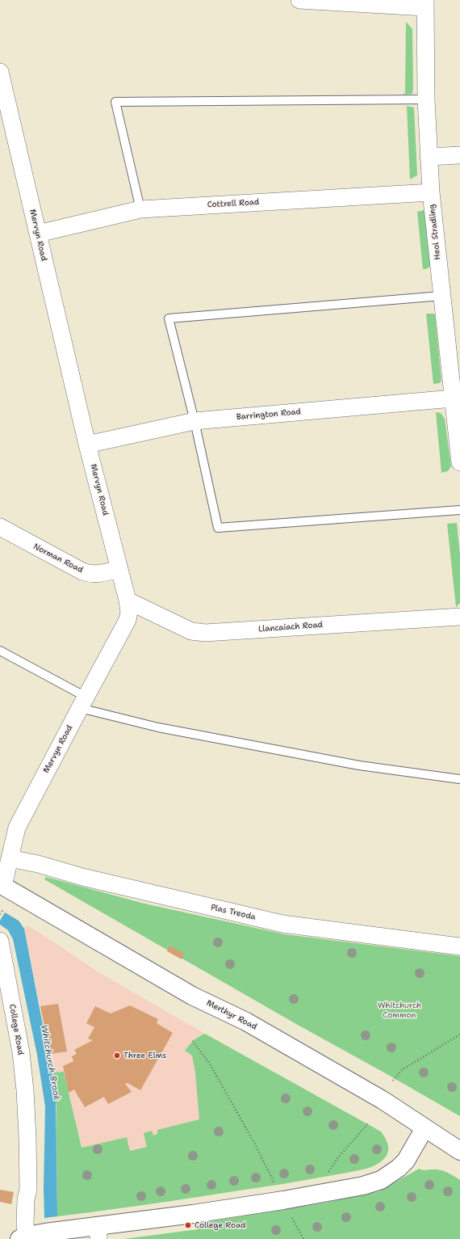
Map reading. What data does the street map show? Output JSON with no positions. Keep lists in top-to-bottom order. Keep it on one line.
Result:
{"streets":{"street":["Cottrell Road","Heol Stradling","Mervyn Road","Barrington Road","Norman Road","Llancaiach Road","Plas Treoda","Merthyr Road","College Road"]},"crossings":[["Cottrell Road","Heol Stradling"],["Cottrell Road","Mervyn Road"],["Heol Stradling","Barrington Road"],["Mervyn Road","Barrington Road"],["Mervyn Road","Norman Road"],["Mervyn Road","Llancaiach Road"],["Mervyn Road","Plas Treoda"],["Mervyn Road","Merthyr Road"],["Merthyr Road","College Road"]],"water":["Whitchurch Brook"],"parks":["Whitchurch Common"],"places":["Three Elms","College Road"]}
